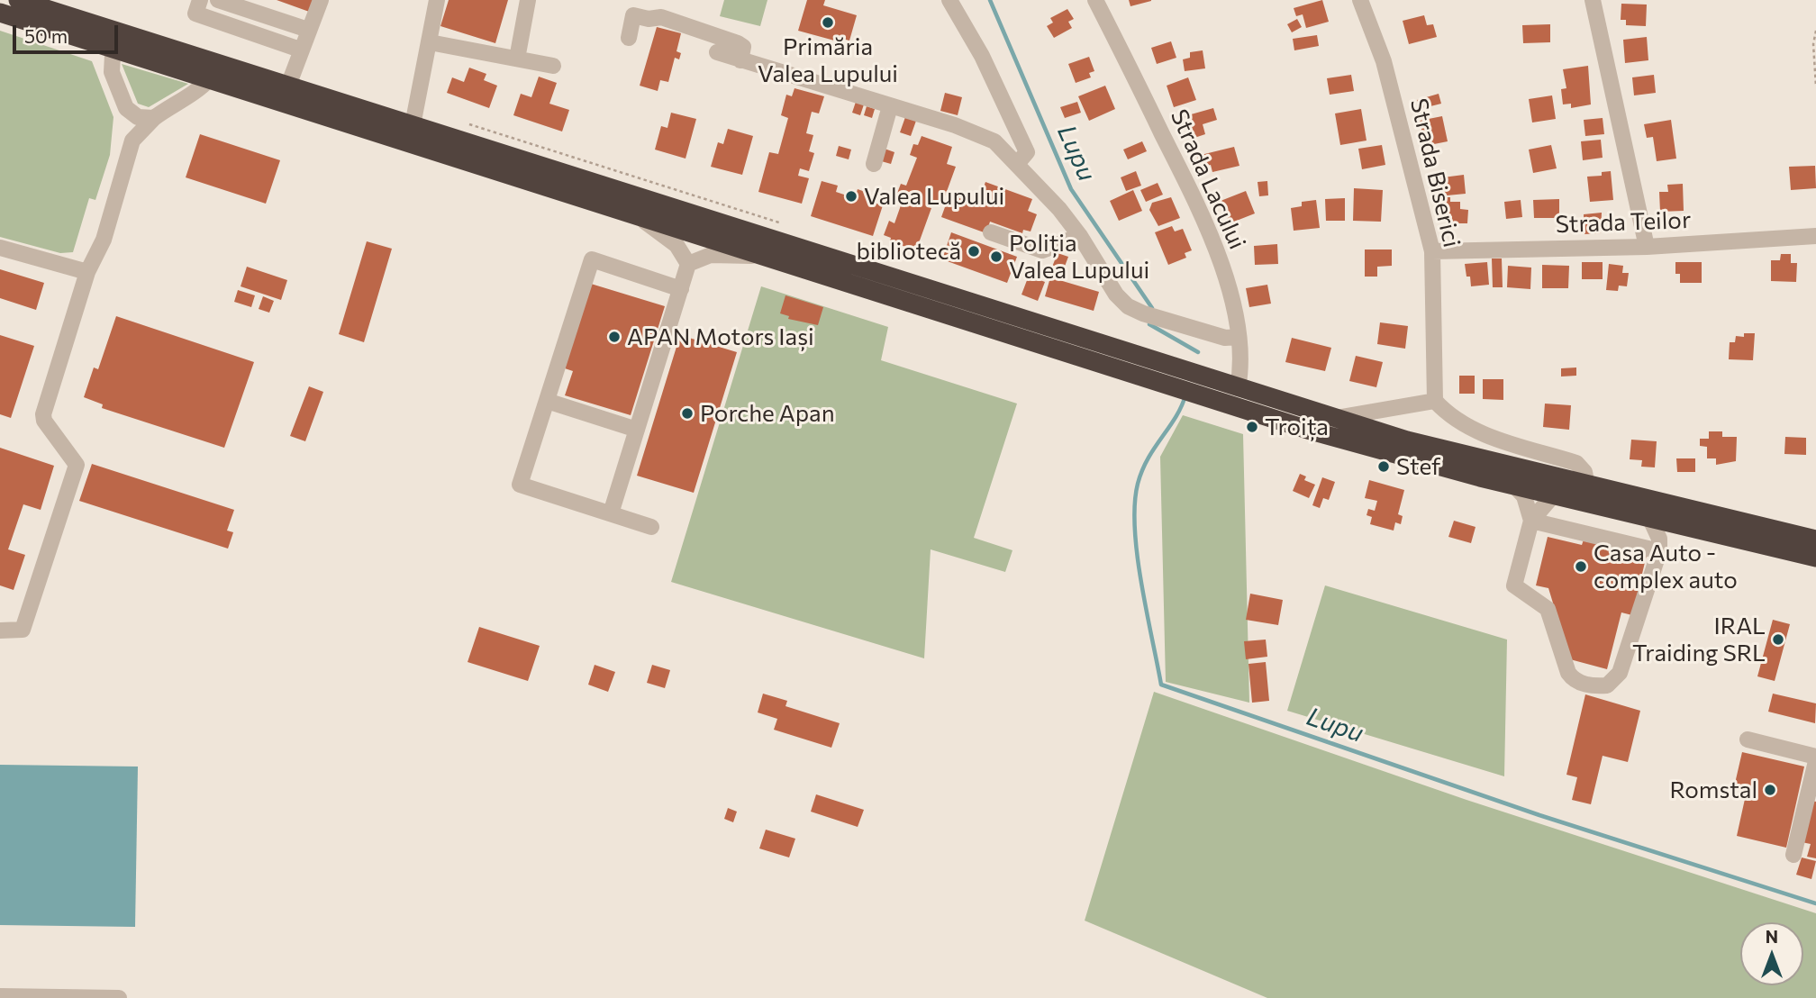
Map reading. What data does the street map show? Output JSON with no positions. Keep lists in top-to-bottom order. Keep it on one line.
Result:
{"streets":{"street":["Strada Biserici","Strada Lacului","Strada Teilor"]},"crossings":[["Strada Biserici","Strada Teilor"]],"water":["Lupu"],"places":["Primăria Valea Lupului","Valea Lupului","bibliotecă","Poliția Valea Lupului","APAN Motors Iași","Porche Apan","Troița","Stef","Casa Auto - complex auto","IRAL Traiding SRL","Romstal"],"scale_bar":"50 m","north":"top"}
